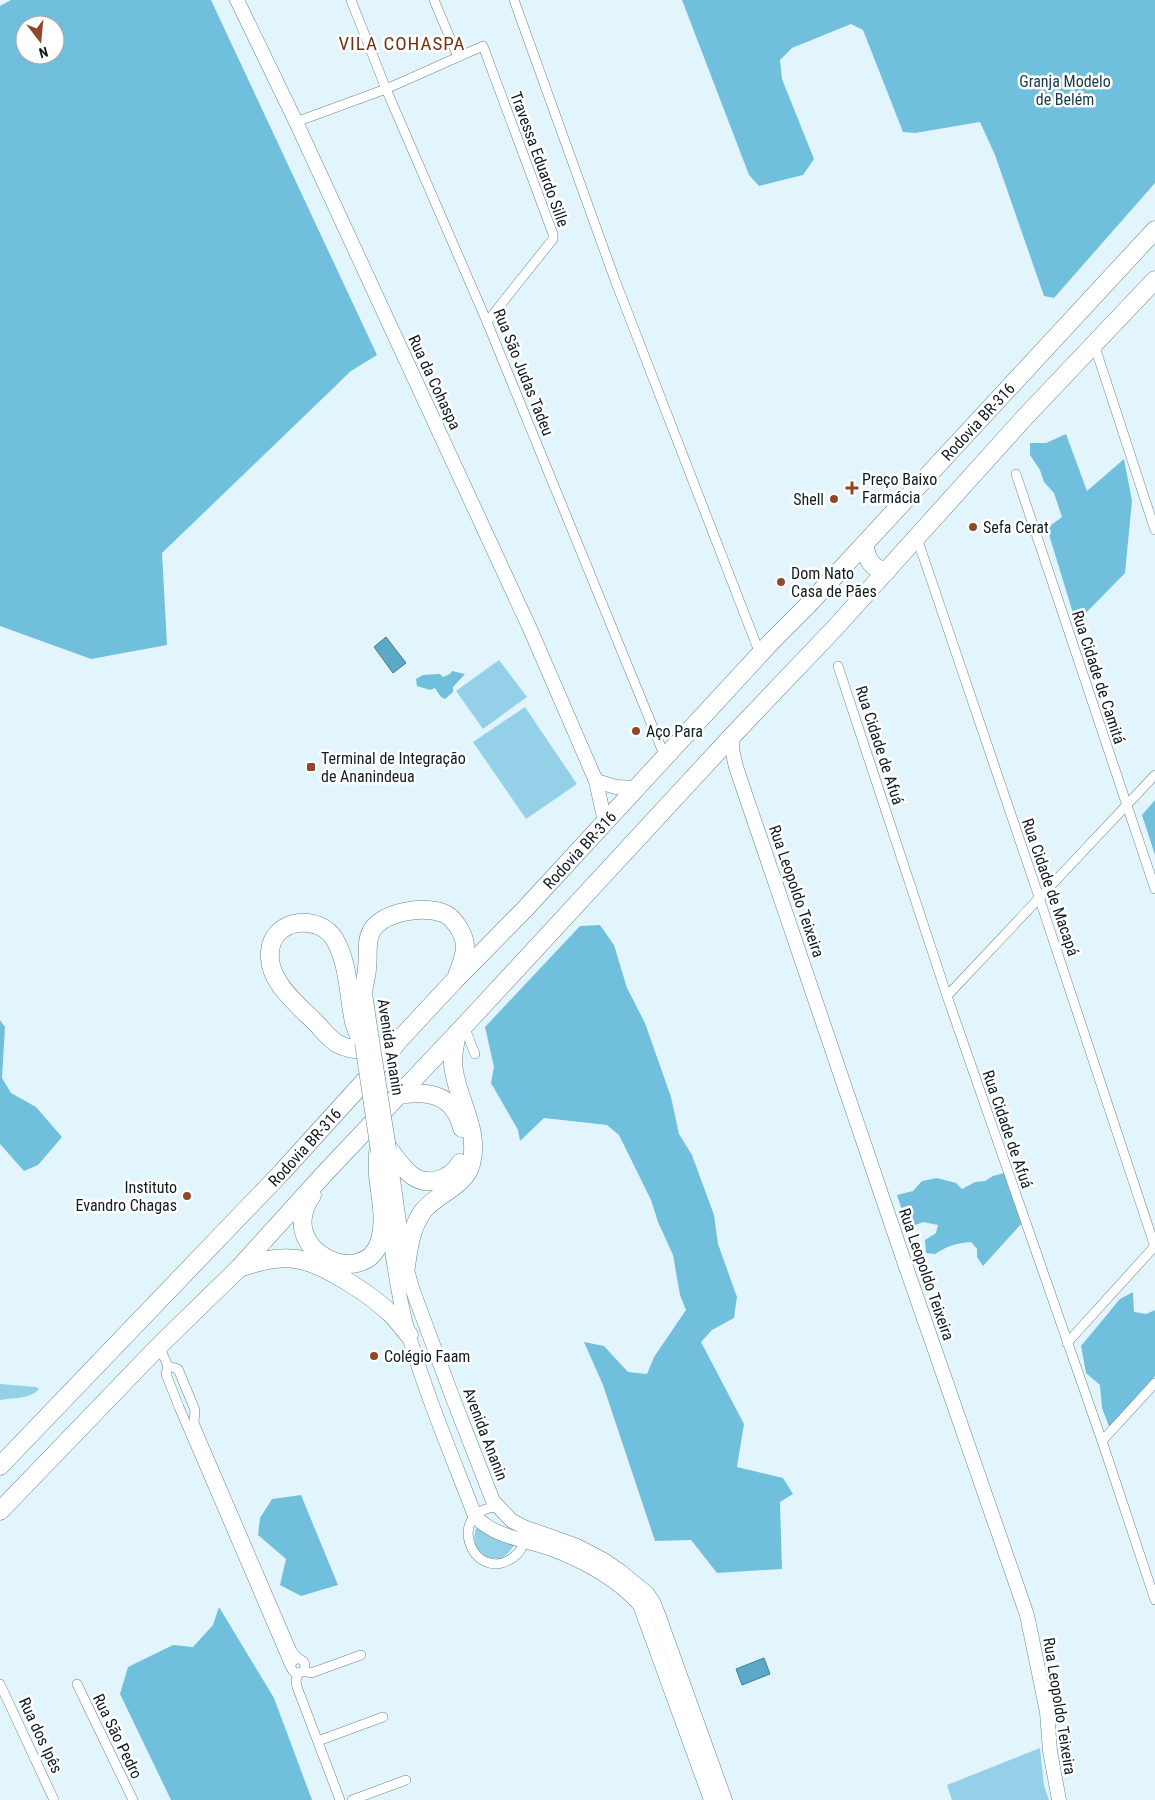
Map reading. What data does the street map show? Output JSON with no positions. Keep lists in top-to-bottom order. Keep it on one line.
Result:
{"streets":{"highway":["Rodovia BR-316"],"main road":["Rua da Cohaspa","Rua Leopoldo Teixeira","Avenida Ananin"],"street":["Travessa Eduardo Sille","Rua São Judas Tadeu","Rua Cidade de Camitá","Rua Cidade de Afuá","Rua Cidade de Macapá","Rua dos Ipês","Rua São Pedro"]},"crossings":[["Travessa Eduardo Sille","Rua São Judas Tadeu"],["Rua São Judas Tadeu","Rodovia BR-316"],["Rua da Cohaspa","Rodovia BR-316"],["Rodovia BR-316","Rua Cidade de Macapá"],["Rodovia BR-316","Rua Leopoldo Teixeira"]],"districts":["VILA COHASPA"],"parks":["Granja Modelo de Belém"],"places":{"health":["Preço Baixo Farmácia"],"other":["Shell","Sefa Cerat","Dom Nato Casa de Pães","Aço Para","Instituto Evandro Chagas","Colégio Faam"],"transit":["Terminal de Integração de Ananindeua"]},"north":"bottom"}
